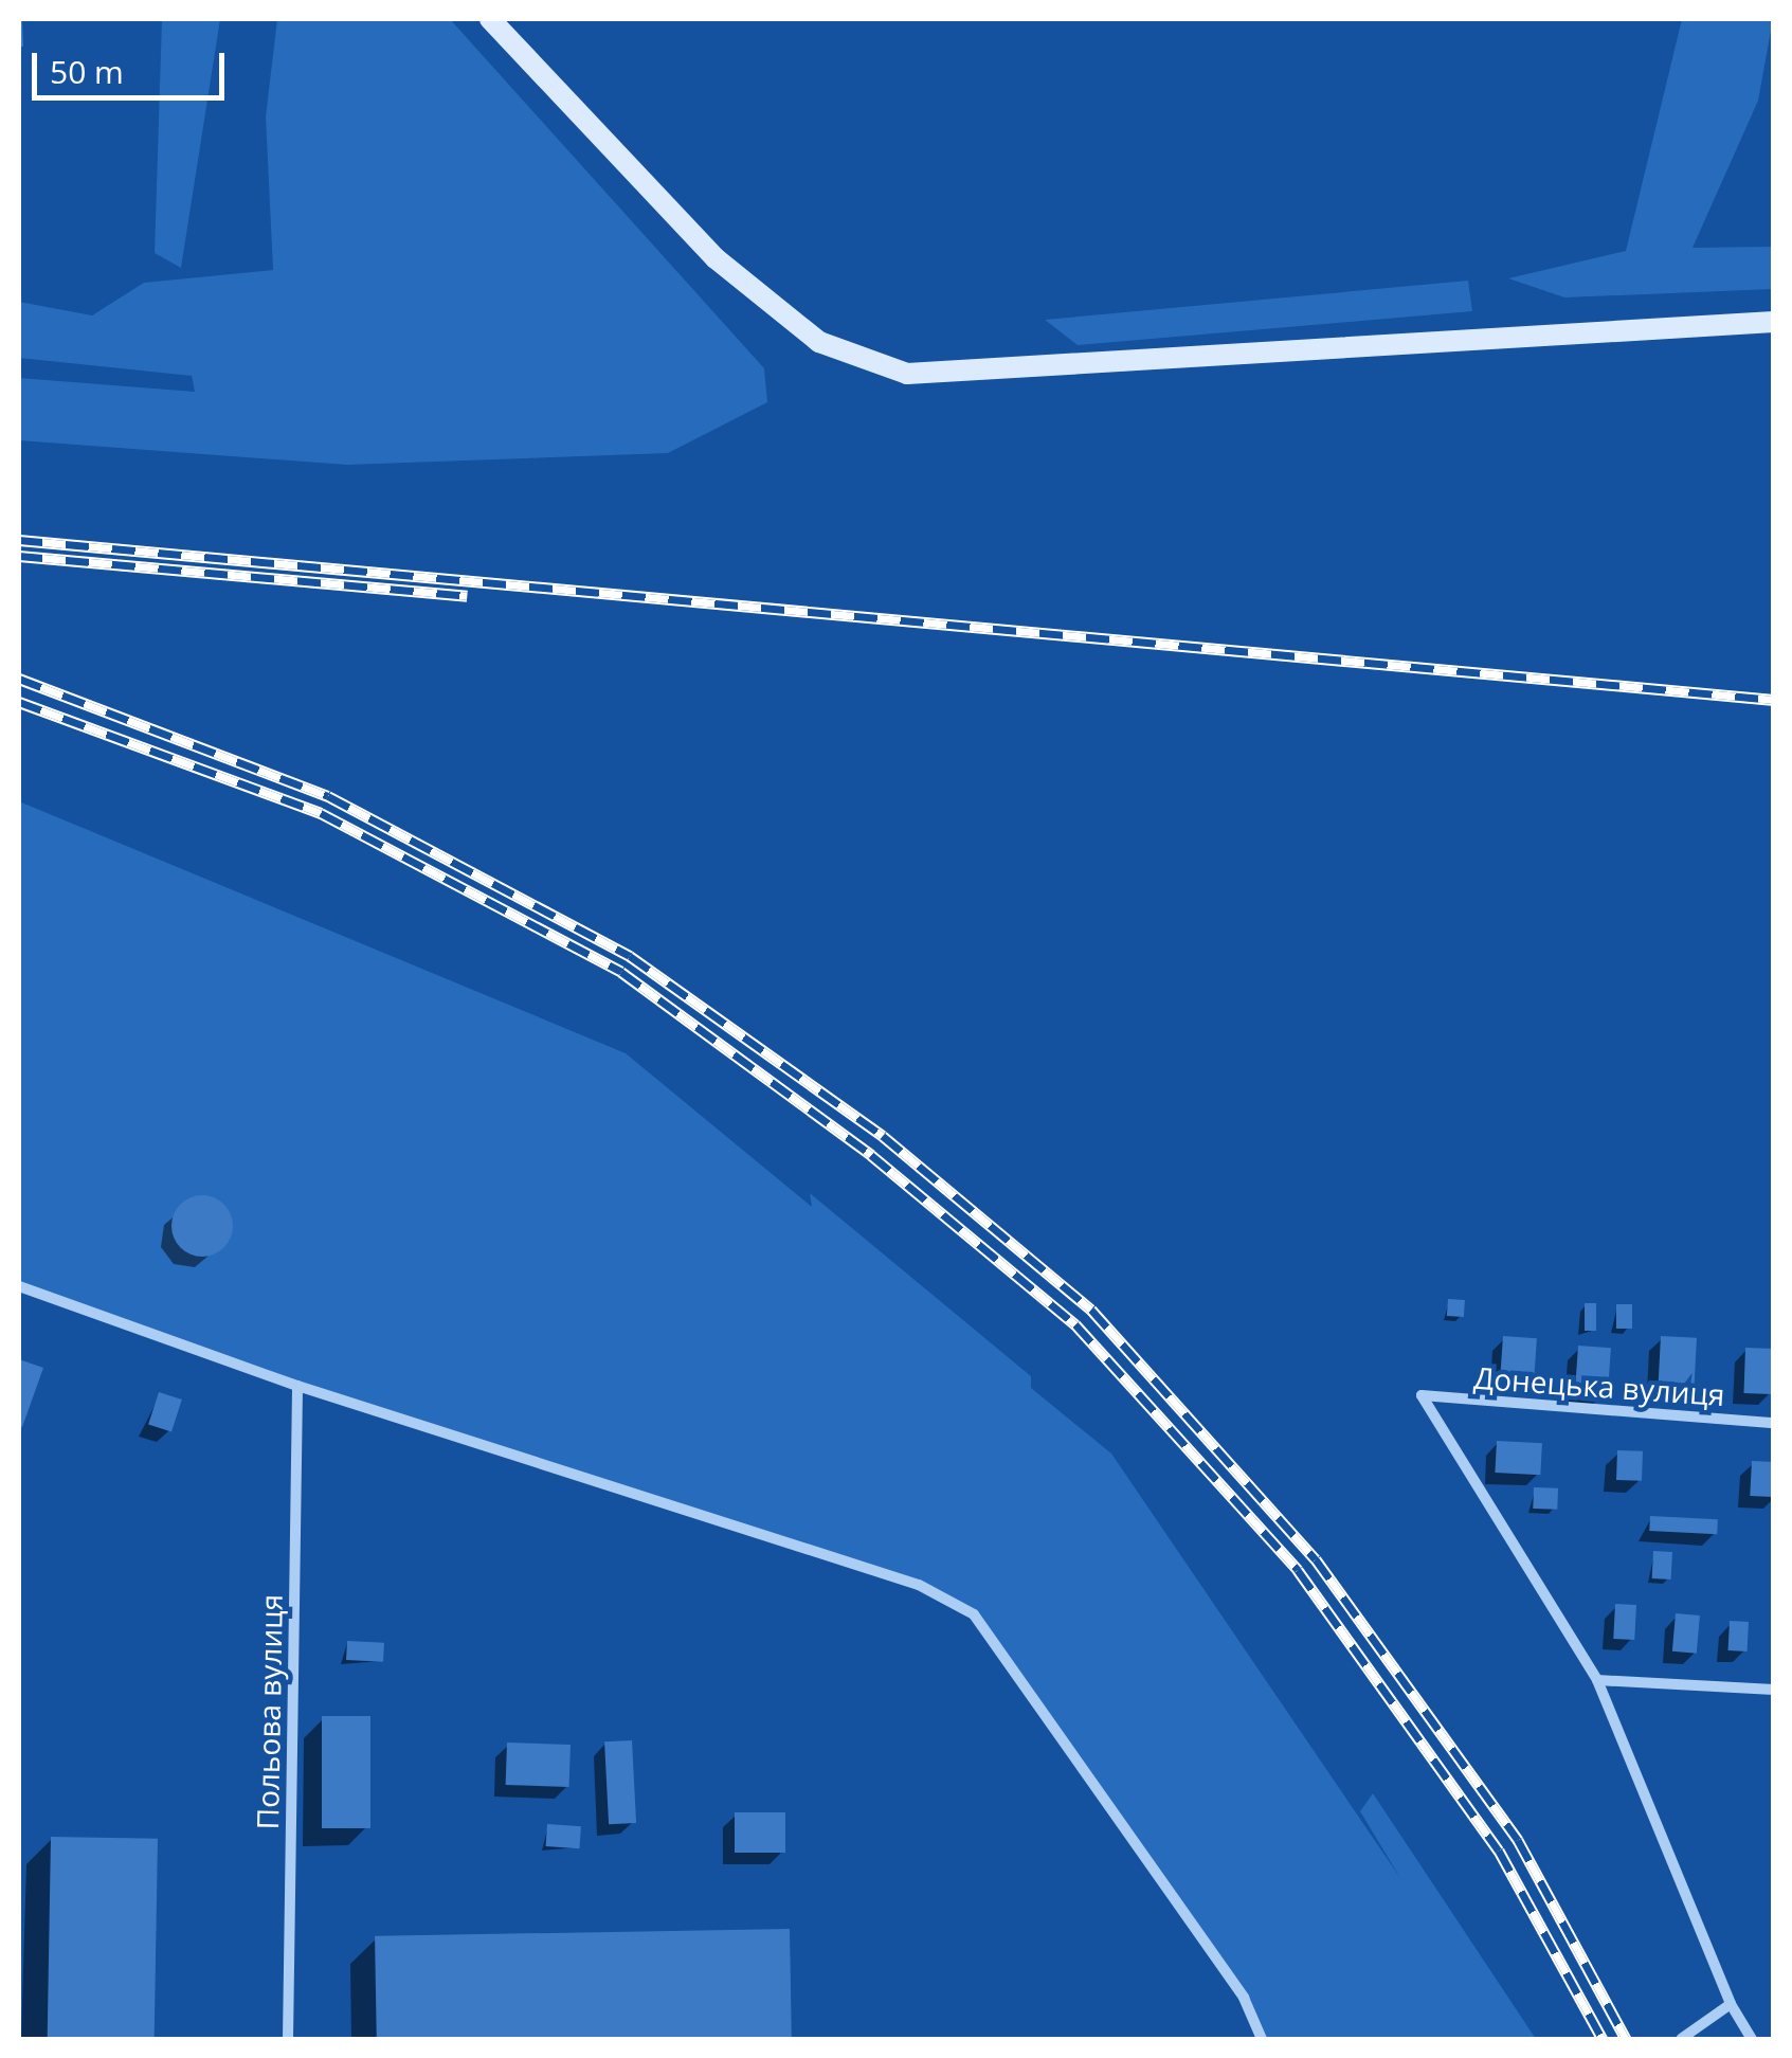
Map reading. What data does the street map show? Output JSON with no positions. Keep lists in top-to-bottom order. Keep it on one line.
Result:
{"streets":{"street":["Донецька вулиця","Польова вулиця"]},"scale_bar":"50 m"}
